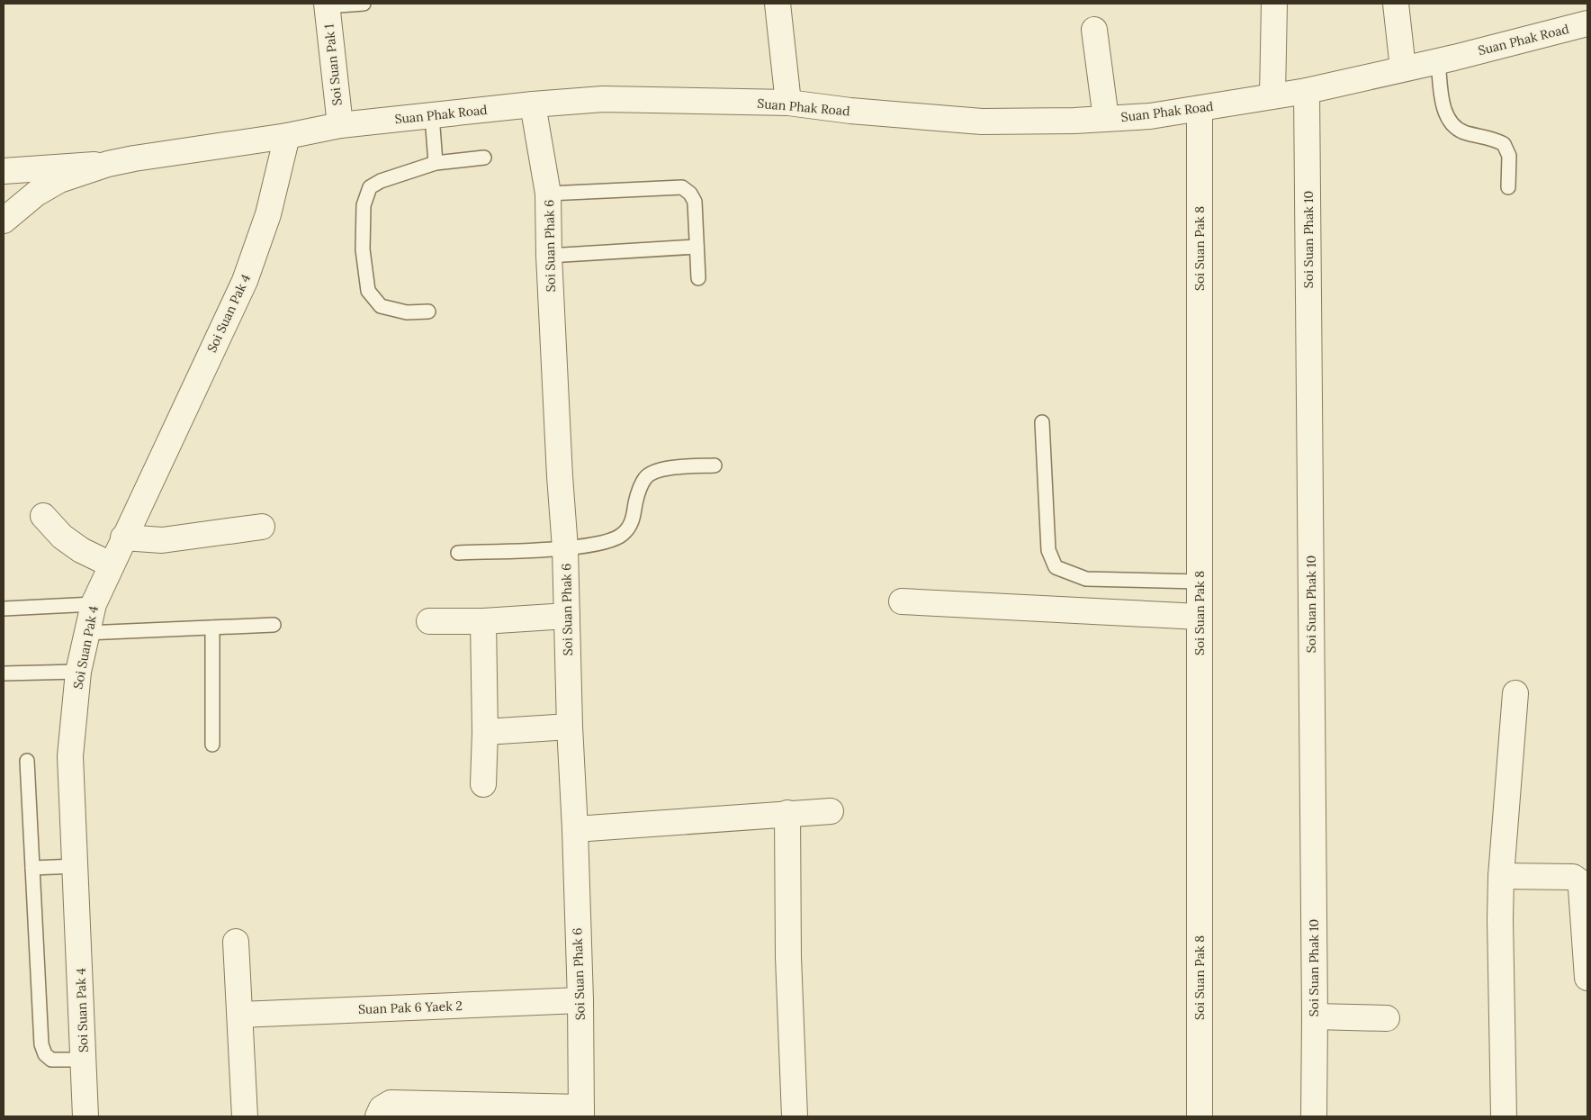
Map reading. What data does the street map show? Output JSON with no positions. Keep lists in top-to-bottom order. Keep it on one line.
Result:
{"streets":{"street":["Suan Phak Road","Soi Suan Pak 1","Soi Suan Phak 10","Soi Suan Phak 6","Soi Suan Pak 8","Soi Suan Pak 4","Suan Pak 6 Yaek 2"]},"crossings":[["Suan Phak Road","Soi Suan Pak 1"],["Suan Phak Road","Soi Suan Phak 10"],["Suan Phak Road","Soi Suan Phak 6"],["Suan Phak Road","Soi Suan Pak 8"],["Suan Phak Road","Soi Suan Pak 4"],["Soi Suan Phak 6","Suan Pak 6 Yaek 2"]]}
